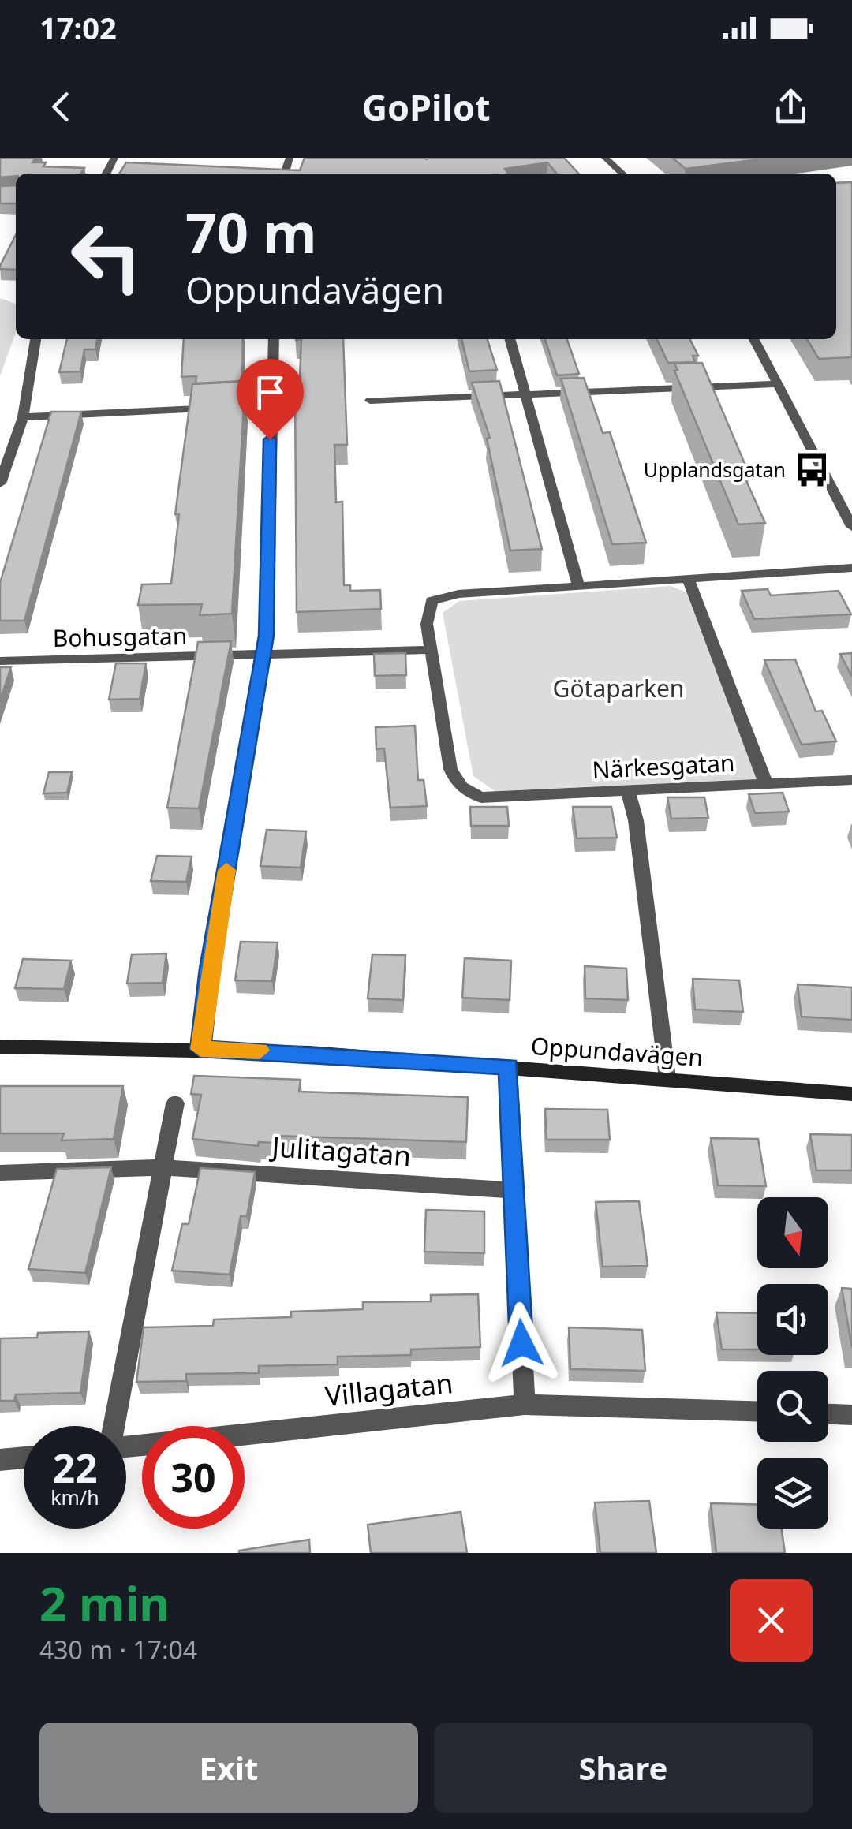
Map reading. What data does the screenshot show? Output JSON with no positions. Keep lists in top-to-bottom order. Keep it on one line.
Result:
{"streets":{"main road":["Oppundavägen"],"street":["Bohusgatan","Närkesgatan","Julitagatan","Villagatan"]},"crossings":[["Bohusgatan","Närkesgatan"]],"parks":["Götaparken"],"places":{"bus stop":["Upplandsgatan"]},"north":"bottom","page":{"status":"17:02","header":"GoPilot","turn":["70 m","Oppundavägen"],"speed":"22 km/h","limit":"30","heading":["2 min","430 m · 17:04"],"buttons":["Exit","Share"]}}
